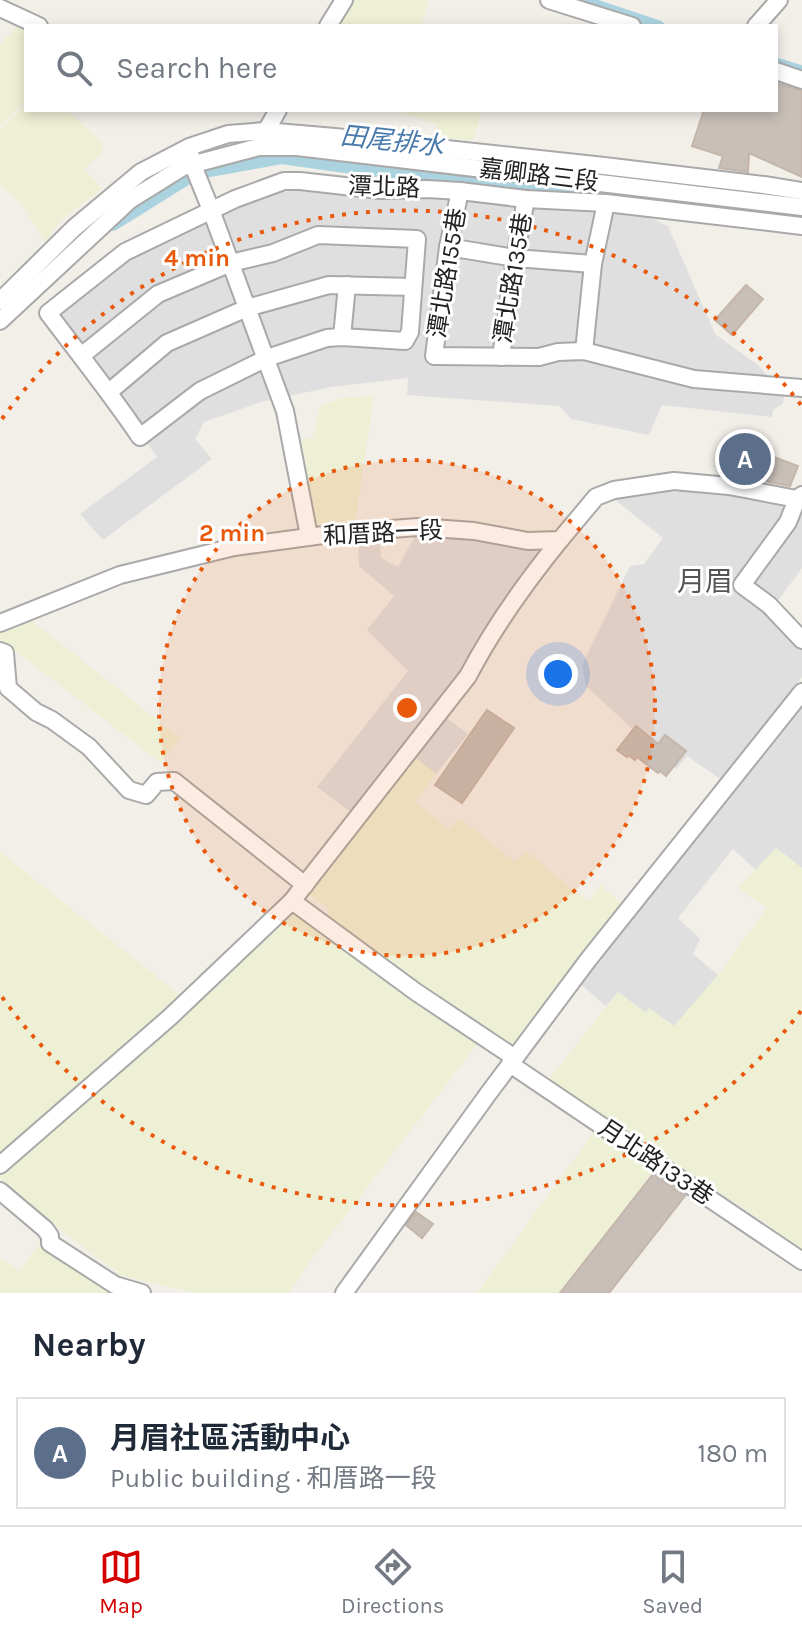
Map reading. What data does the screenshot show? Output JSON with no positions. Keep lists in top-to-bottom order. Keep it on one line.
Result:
{"streets":{"street":["嘉卿路三段","潭北路","潭北路155巷","潭北路135巷","和厝路一段","月北路133巷"]},"crossings":[["潭北路","潭北路155巷"],["潭北路","潭北路135巷"],["潭北路155巷","潭北路135巷"]],"districts":["月眉"],"water":["田尾排水"],"page":{"search":"Search here","pins":"A","heading":"Nearby","list":[{"mark":"A","name":"月眉社區活動中心","note":"Public building · 和厝路一段","value":"180 m"}],"nav":["Map","Directions","Saved"]},"rings":["4 min","2 min"]}
